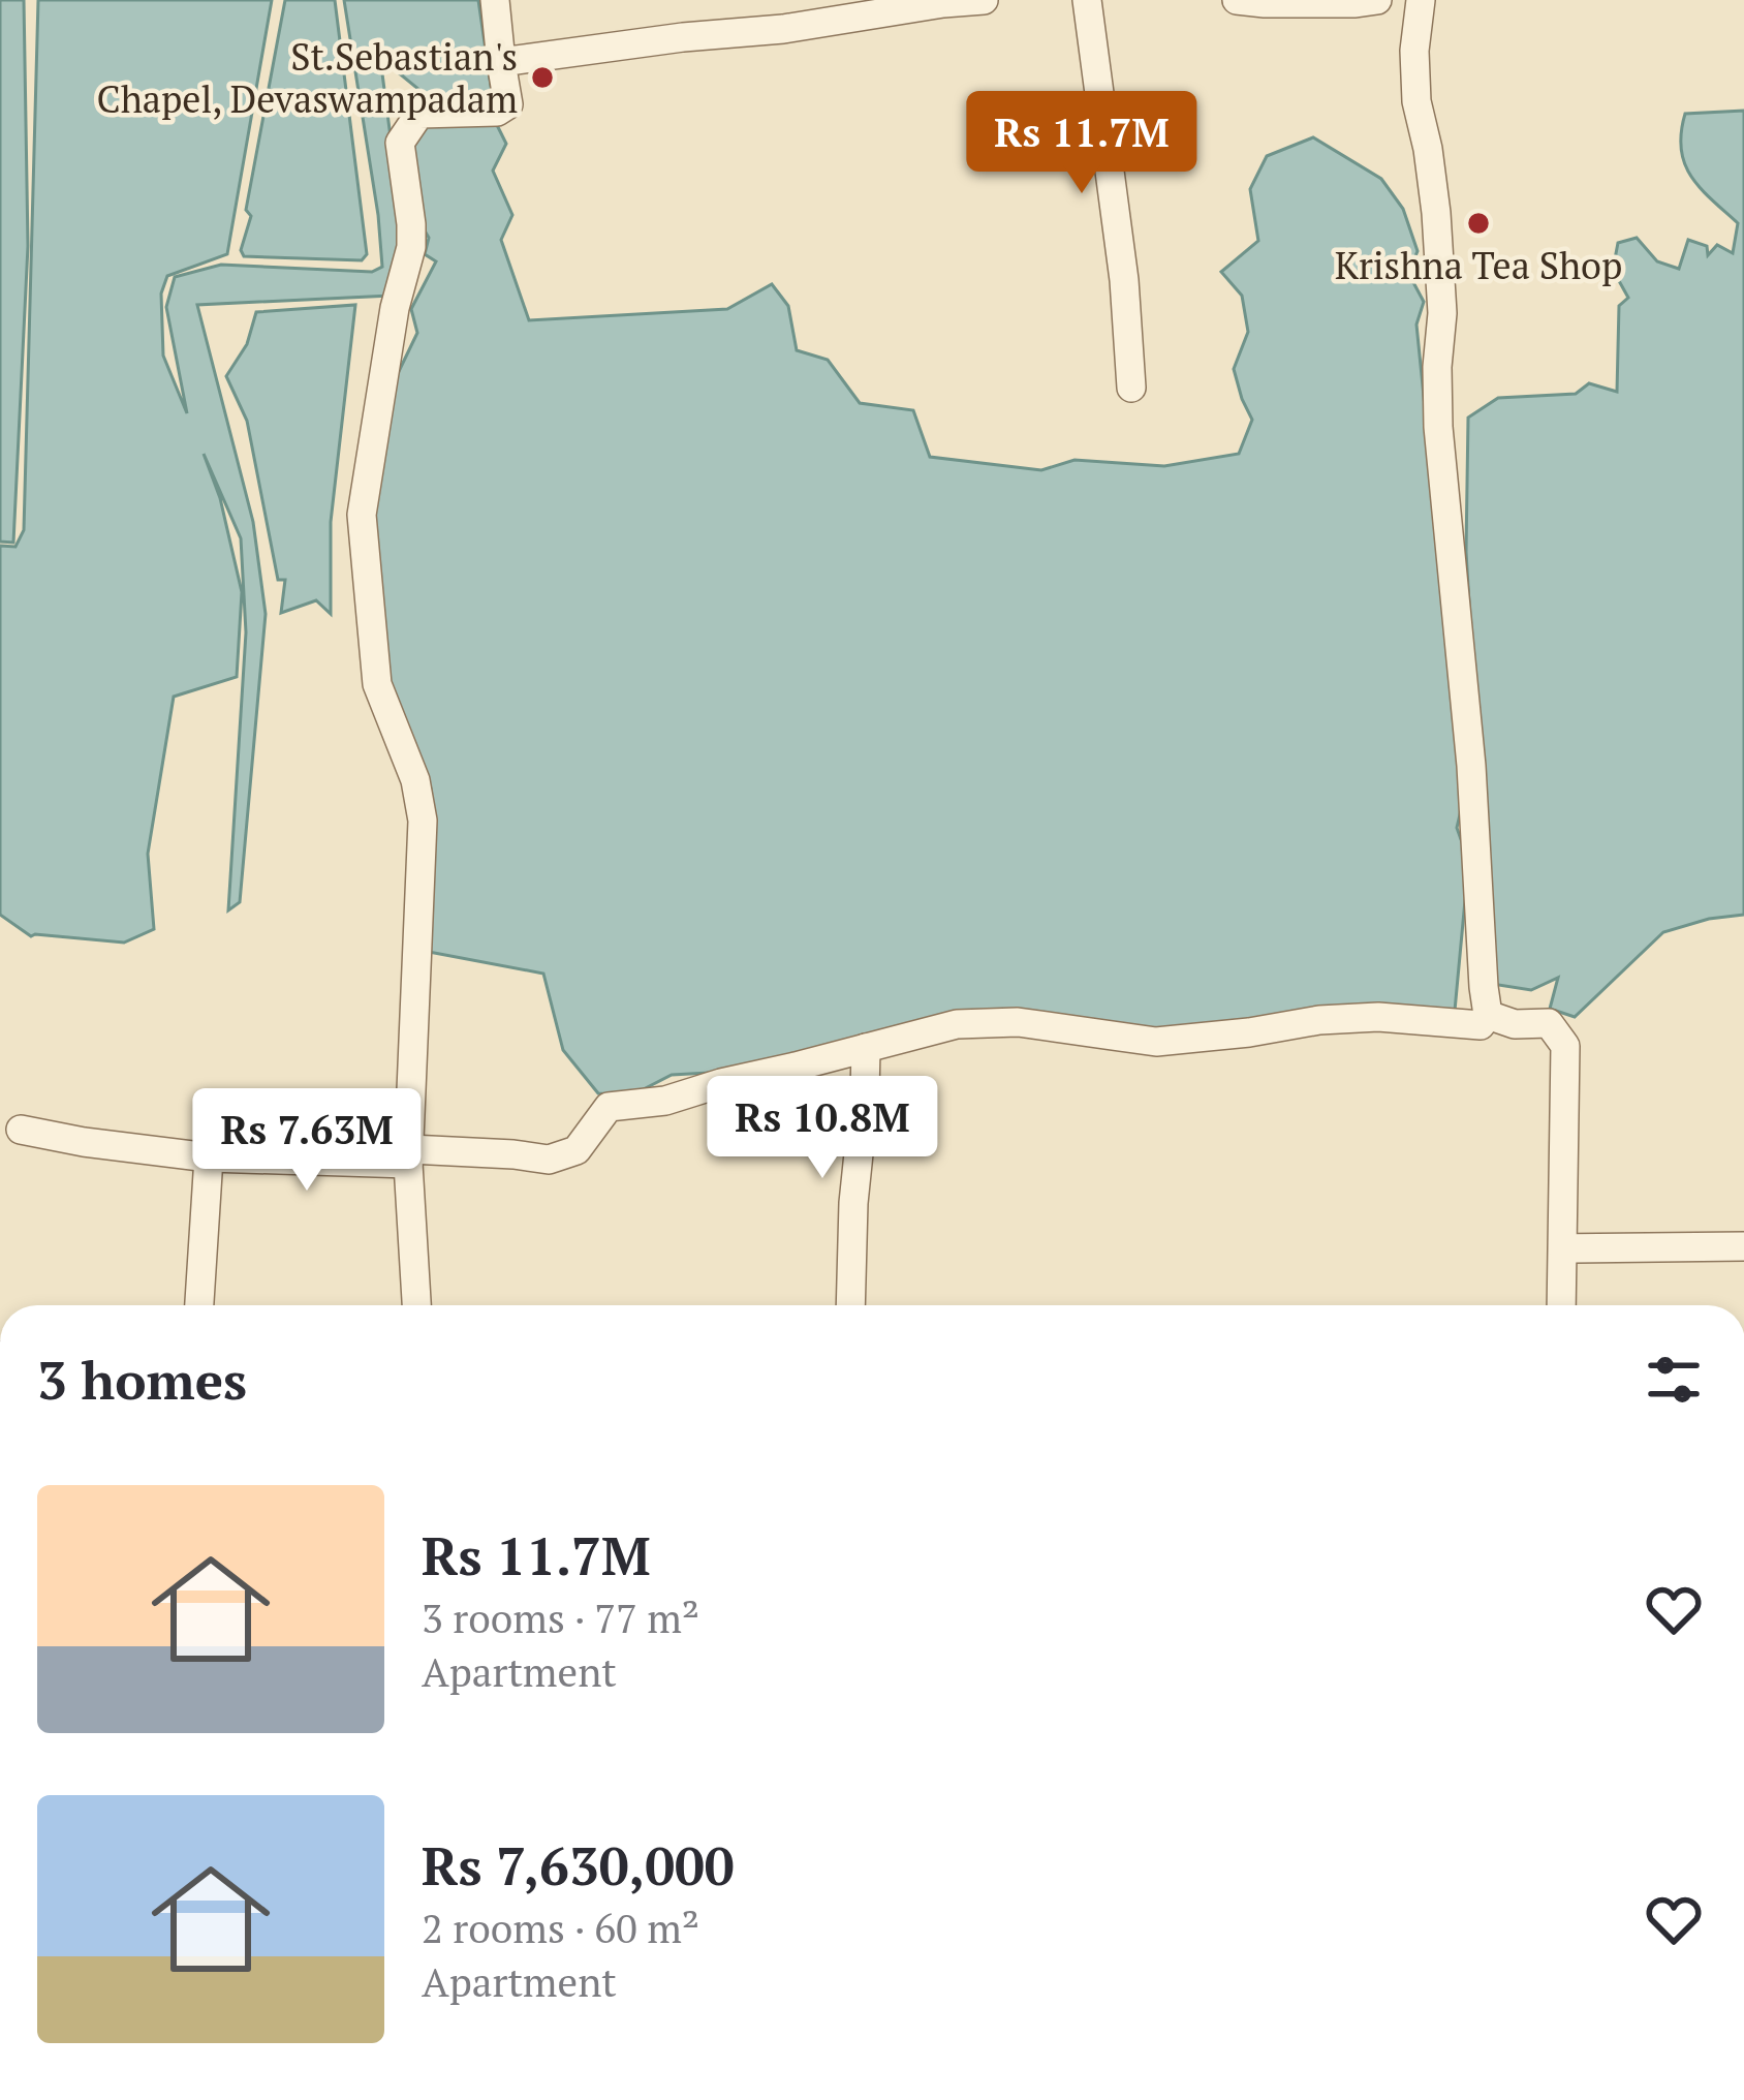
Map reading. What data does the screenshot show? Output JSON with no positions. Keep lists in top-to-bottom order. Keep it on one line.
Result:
{"places":["St.Sebastian's Chapel, Devaswampadam","Krishna Tea Shop"],"page":{"price":["Rs 11.7M","Rs 10.8M","Rs 7.63M"],"heading":"3 homes","list":[{"name":"Rs 11.7M","note":"3 rooms · 77 m² · Apartment"},{"name":"Rs 7,630,000","note":"2 rooms · 60 m² · Apartment"}]}}
